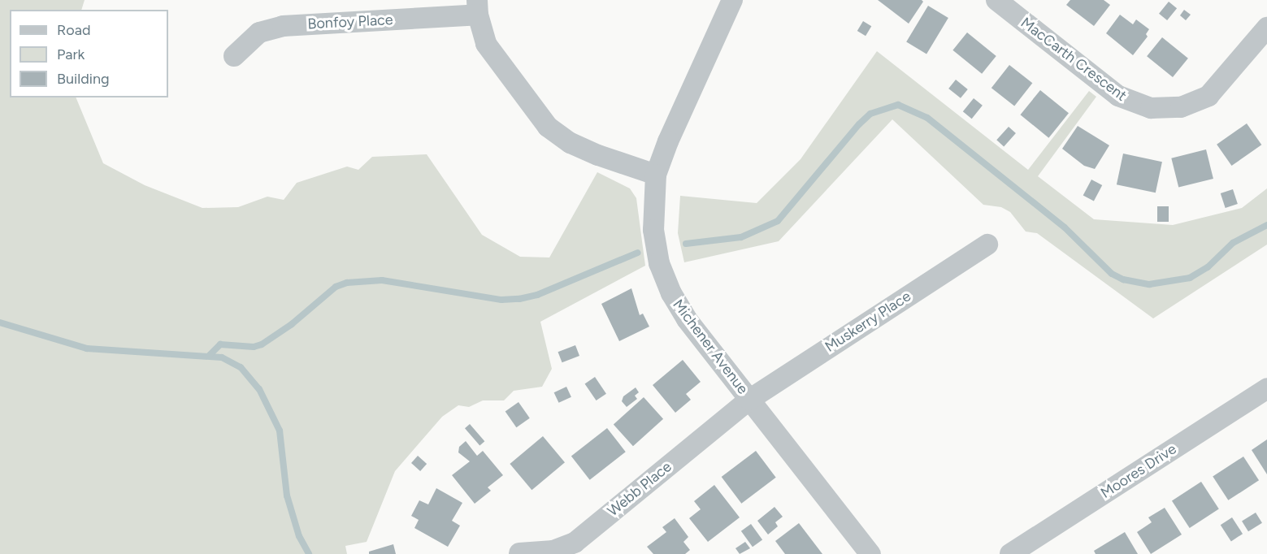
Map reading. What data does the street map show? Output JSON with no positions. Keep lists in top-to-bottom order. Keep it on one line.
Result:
{"streets":{"street":["Bonfoy Place","MacCarth Crescent","Muskerry Place","Michener Avenue","Moores Drive","Webb Place"]},"crossings":[["Muskerry Place","Michener Avenue"],["Muskerry Place","Webb Place"],["Michener Avenue","Webb Place"]],"legend":["Road","Park","Building"]}
